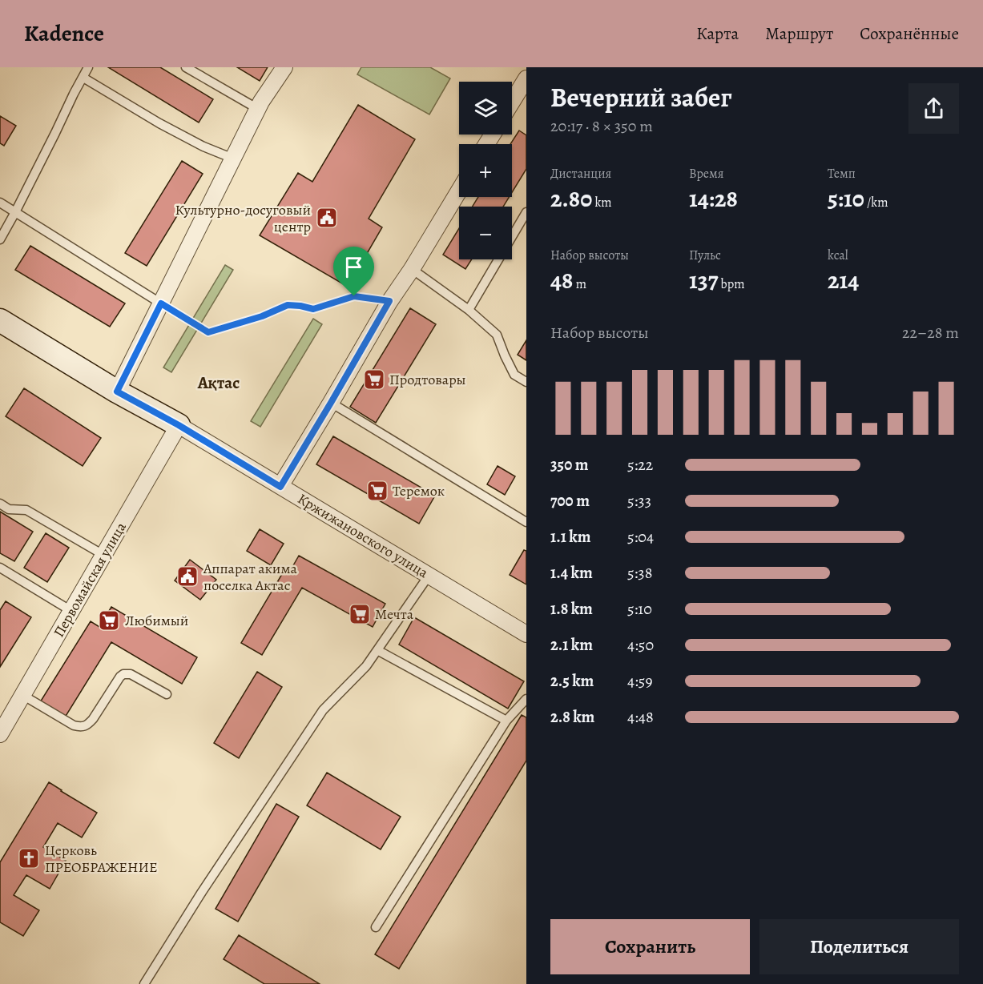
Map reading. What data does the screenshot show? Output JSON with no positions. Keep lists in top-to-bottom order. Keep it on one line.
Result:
{"streets":{"street":["Кржижановского улица","Первомайская улица"]},"crossings":[["Кржижановского улица","Первомайская улица"]],"districts":["Ақтас"],"places":{"public building":["Культурно-досуговый центр","Аппарат акима поселка Актас"],"supermarket":["Продтовары","Теремок","Мечта","Любимый"],"church":["Церковь ПРЕОБРАЖЕНИЕ"]},"page":{"header":"Kadence","nav":["Карта","Маршрут","Сохранённые"],"heading":["Вечерний забег","20:17 · 8 × 350 m"],"map_buttons":["+","−"],"stats":[["Дистанция","2.80 km"],["Время","14:28"],["Темп","5:10 /km"],["Набор высоты","48 m"],["Пульс","137 bpm"],["kcal","214"]],"chart":["Набор высоты","22–28 m"],"list":[{"name":"350 m","note":"5:22"},{"name":"700 m","note":"5:33"},{"name":"1.1 km","note":"5:04"},{"name":"1.4 km","note":"5:38"},{"name":"1.8 km","note":"5:10"},{"name":"2.1 km","note":"4:50"},{"name":"2.5 km","note":"4:59"},{"name":"2.8 km","note":"4:48"}],"buttons":["Сохранить","Поделиться"]}}
